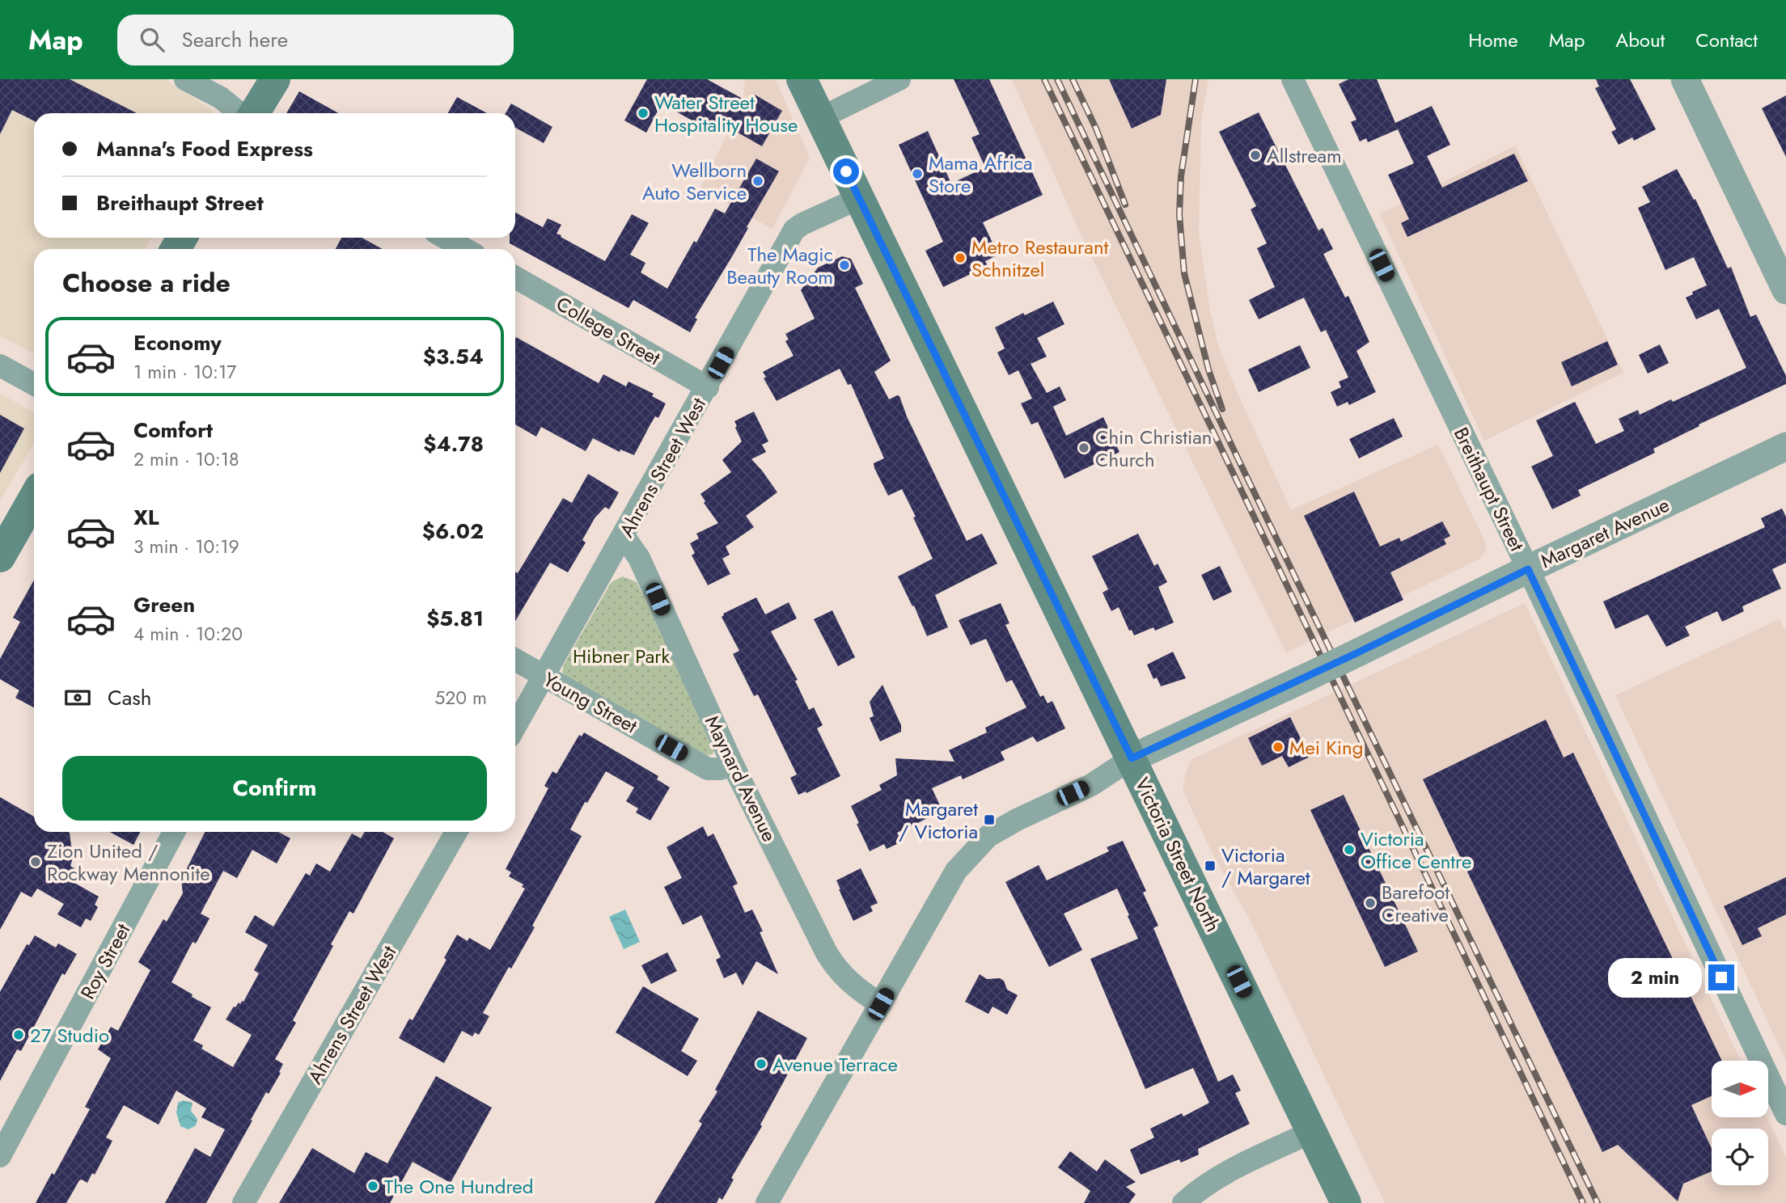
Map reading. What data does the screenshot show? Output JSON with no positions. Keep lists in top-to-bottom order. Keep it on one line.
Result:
{"streets":{"main road":["Victoria Street North"],"street":["College Street","Ahrens Street West","Breithaupt Street","Margaret Avenue","Young Street","Maynard Avenue","Roy Street"]},"crossings":[["College Street","Ahrens Street West"],["Ahrens Street West","Young Street"],["Ahrens Street West","Maynard Avenue"],["Ahrens Street West","Victoria Street North"],["Breithaupt Street","Margaret Avenue"],["Margaret Avenue","Maynard Avenue"],["Margaret Avenue","Victoria Street North"],["Young Street","Maynard Avenue"]],"parks":["Hibner Park"],"places":{"other":["Water Street Hospitality House","Allstream","Mama Africa Store","Wellborn Auto Service","Metro Restaurant Schnitzel","The Magic Beauty Room","Chin Christian Church","Mei King","Victoria Office Centre","Zion United / Rockway Mennonite","Barefoot Creative","27 Studio","Avenue Terrace","The One Hundred"],"transit":["Margaret / Victoria","Victoria / Margaret"]},"north":"right","page":{"header":"Map","search":"Search here","nav":["Home","Map","About","Contact"],"banner":["Manna's Food Express","Breithaupt Street"],"heading":"Choose a ride","list":[{"name":"Economy","note":"1 min · 10:17","value":"$3.54"},{"name":"Comfort","note":"2 min · 10:18","value":"$4.78"},{"name":"XL","note":"3 min · 10:19","value":"$6.02"},{"name":"Green","note":"4 min · 10:20","value":"$5.81"}],"pay":["Cash","520 m"],"buttons":"Confirm","bubble":"2 min"}}
